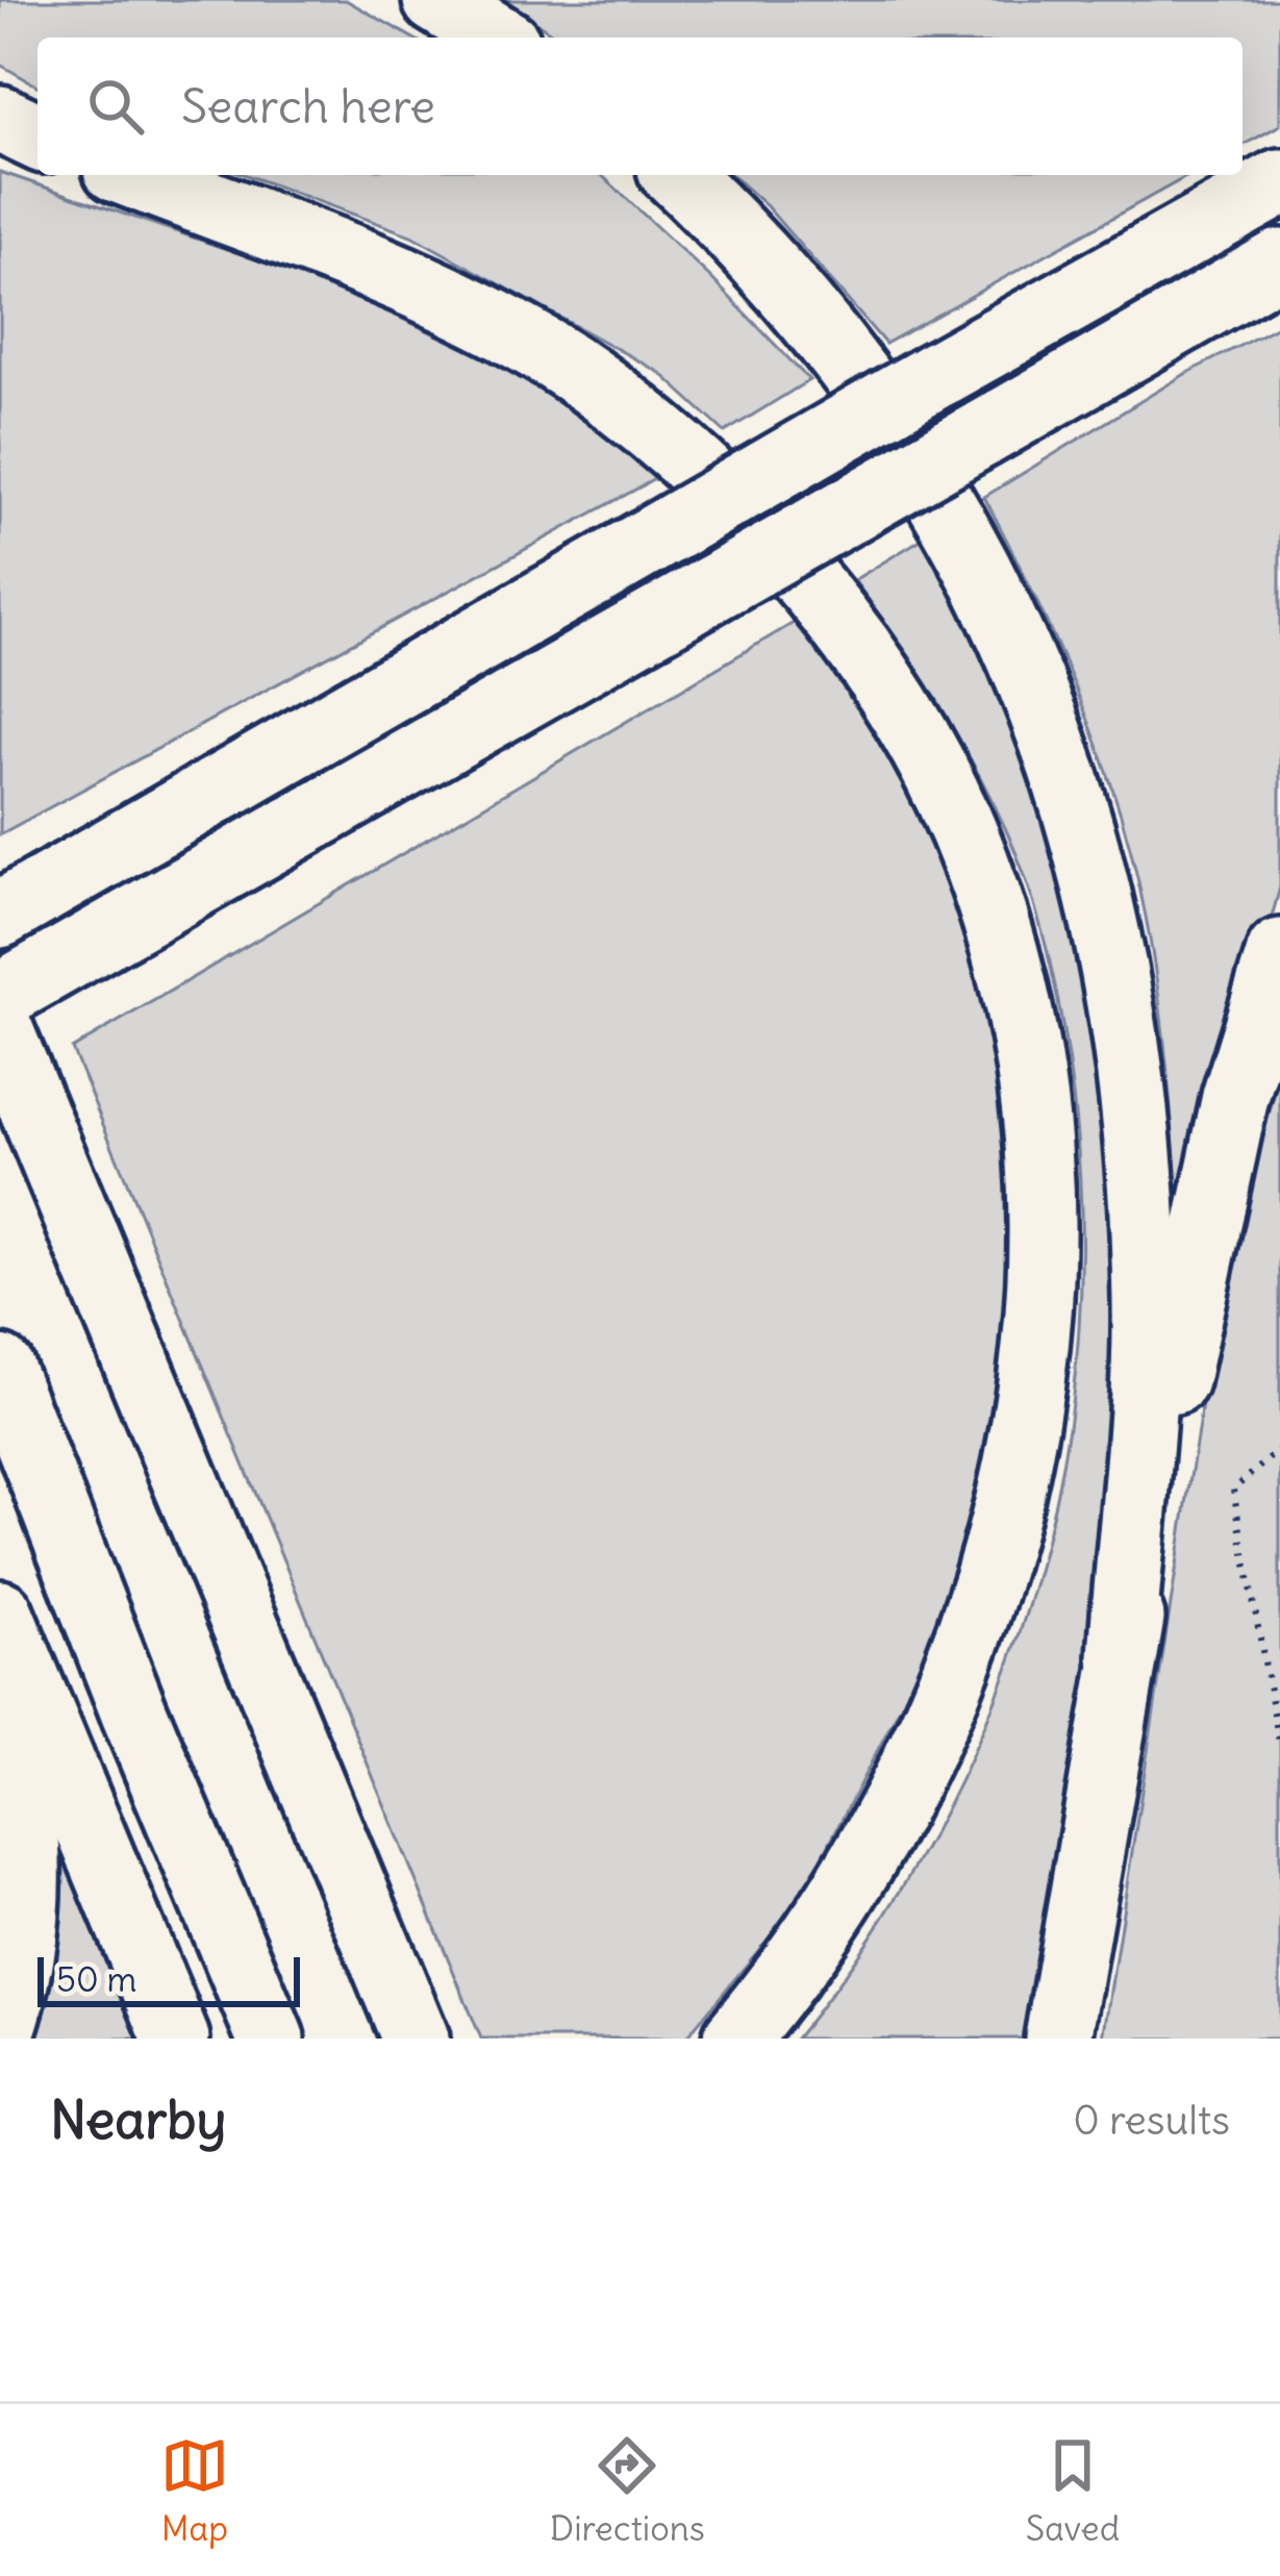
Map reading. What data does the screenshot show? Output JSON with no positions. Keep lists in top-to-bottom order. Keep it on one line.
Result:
{"scale_bar":"50 m","page":{"search":"Search here","scale":"50 m","heading":["Nearby","0 results"],"nav":["Map","Directions","Saved"]}}
